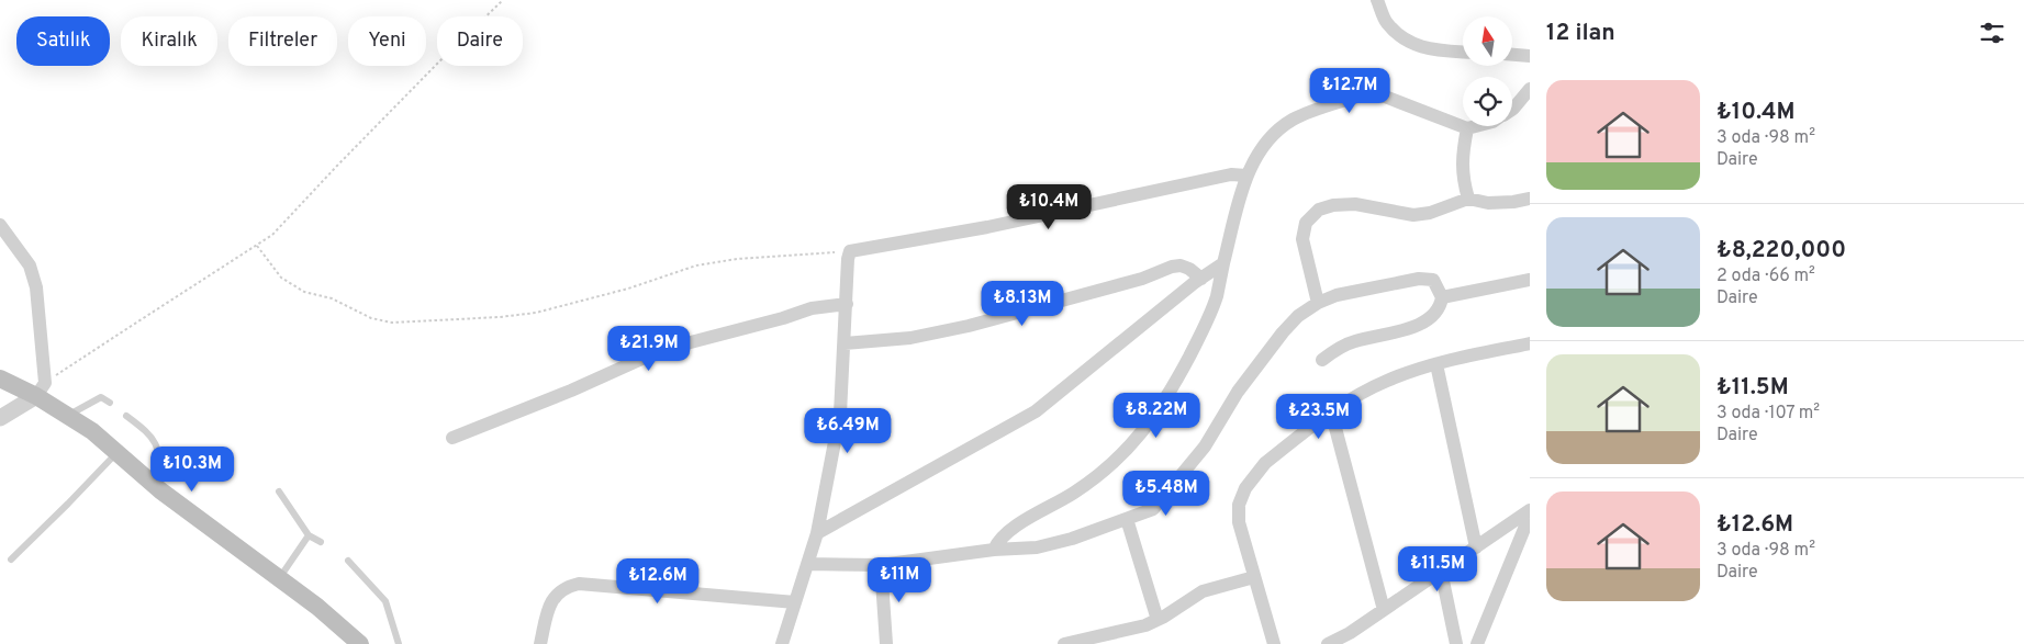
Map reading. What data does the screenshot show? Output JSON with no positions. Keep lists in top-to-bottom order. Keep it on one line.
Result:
{"north":"top","page":{"heading":"12 ilan","chip":["Satılık","Kiralık","Filtreler","Yeni","Daire"],"list":[{"name":"₺10.4M","note":"3 oda · 98 m² · Daire"},{"name":"₺8,220,000","note":"2 oda · 66 m² · Daire"},{"name":"₺11.5M","note":"3 oda · 107 m² · Daire"},{"name":"₺12.6M","note":"3 oda · 98 m² · Daire"}],"price":["₺12.7M","₺10.4M","₺8.13M","₺21.9M","₺8.22M","₺23.5M","₺6.49M","₺10.3M","₺5.48M","₺11.5M","₺11M","₺12.6M"]}}
